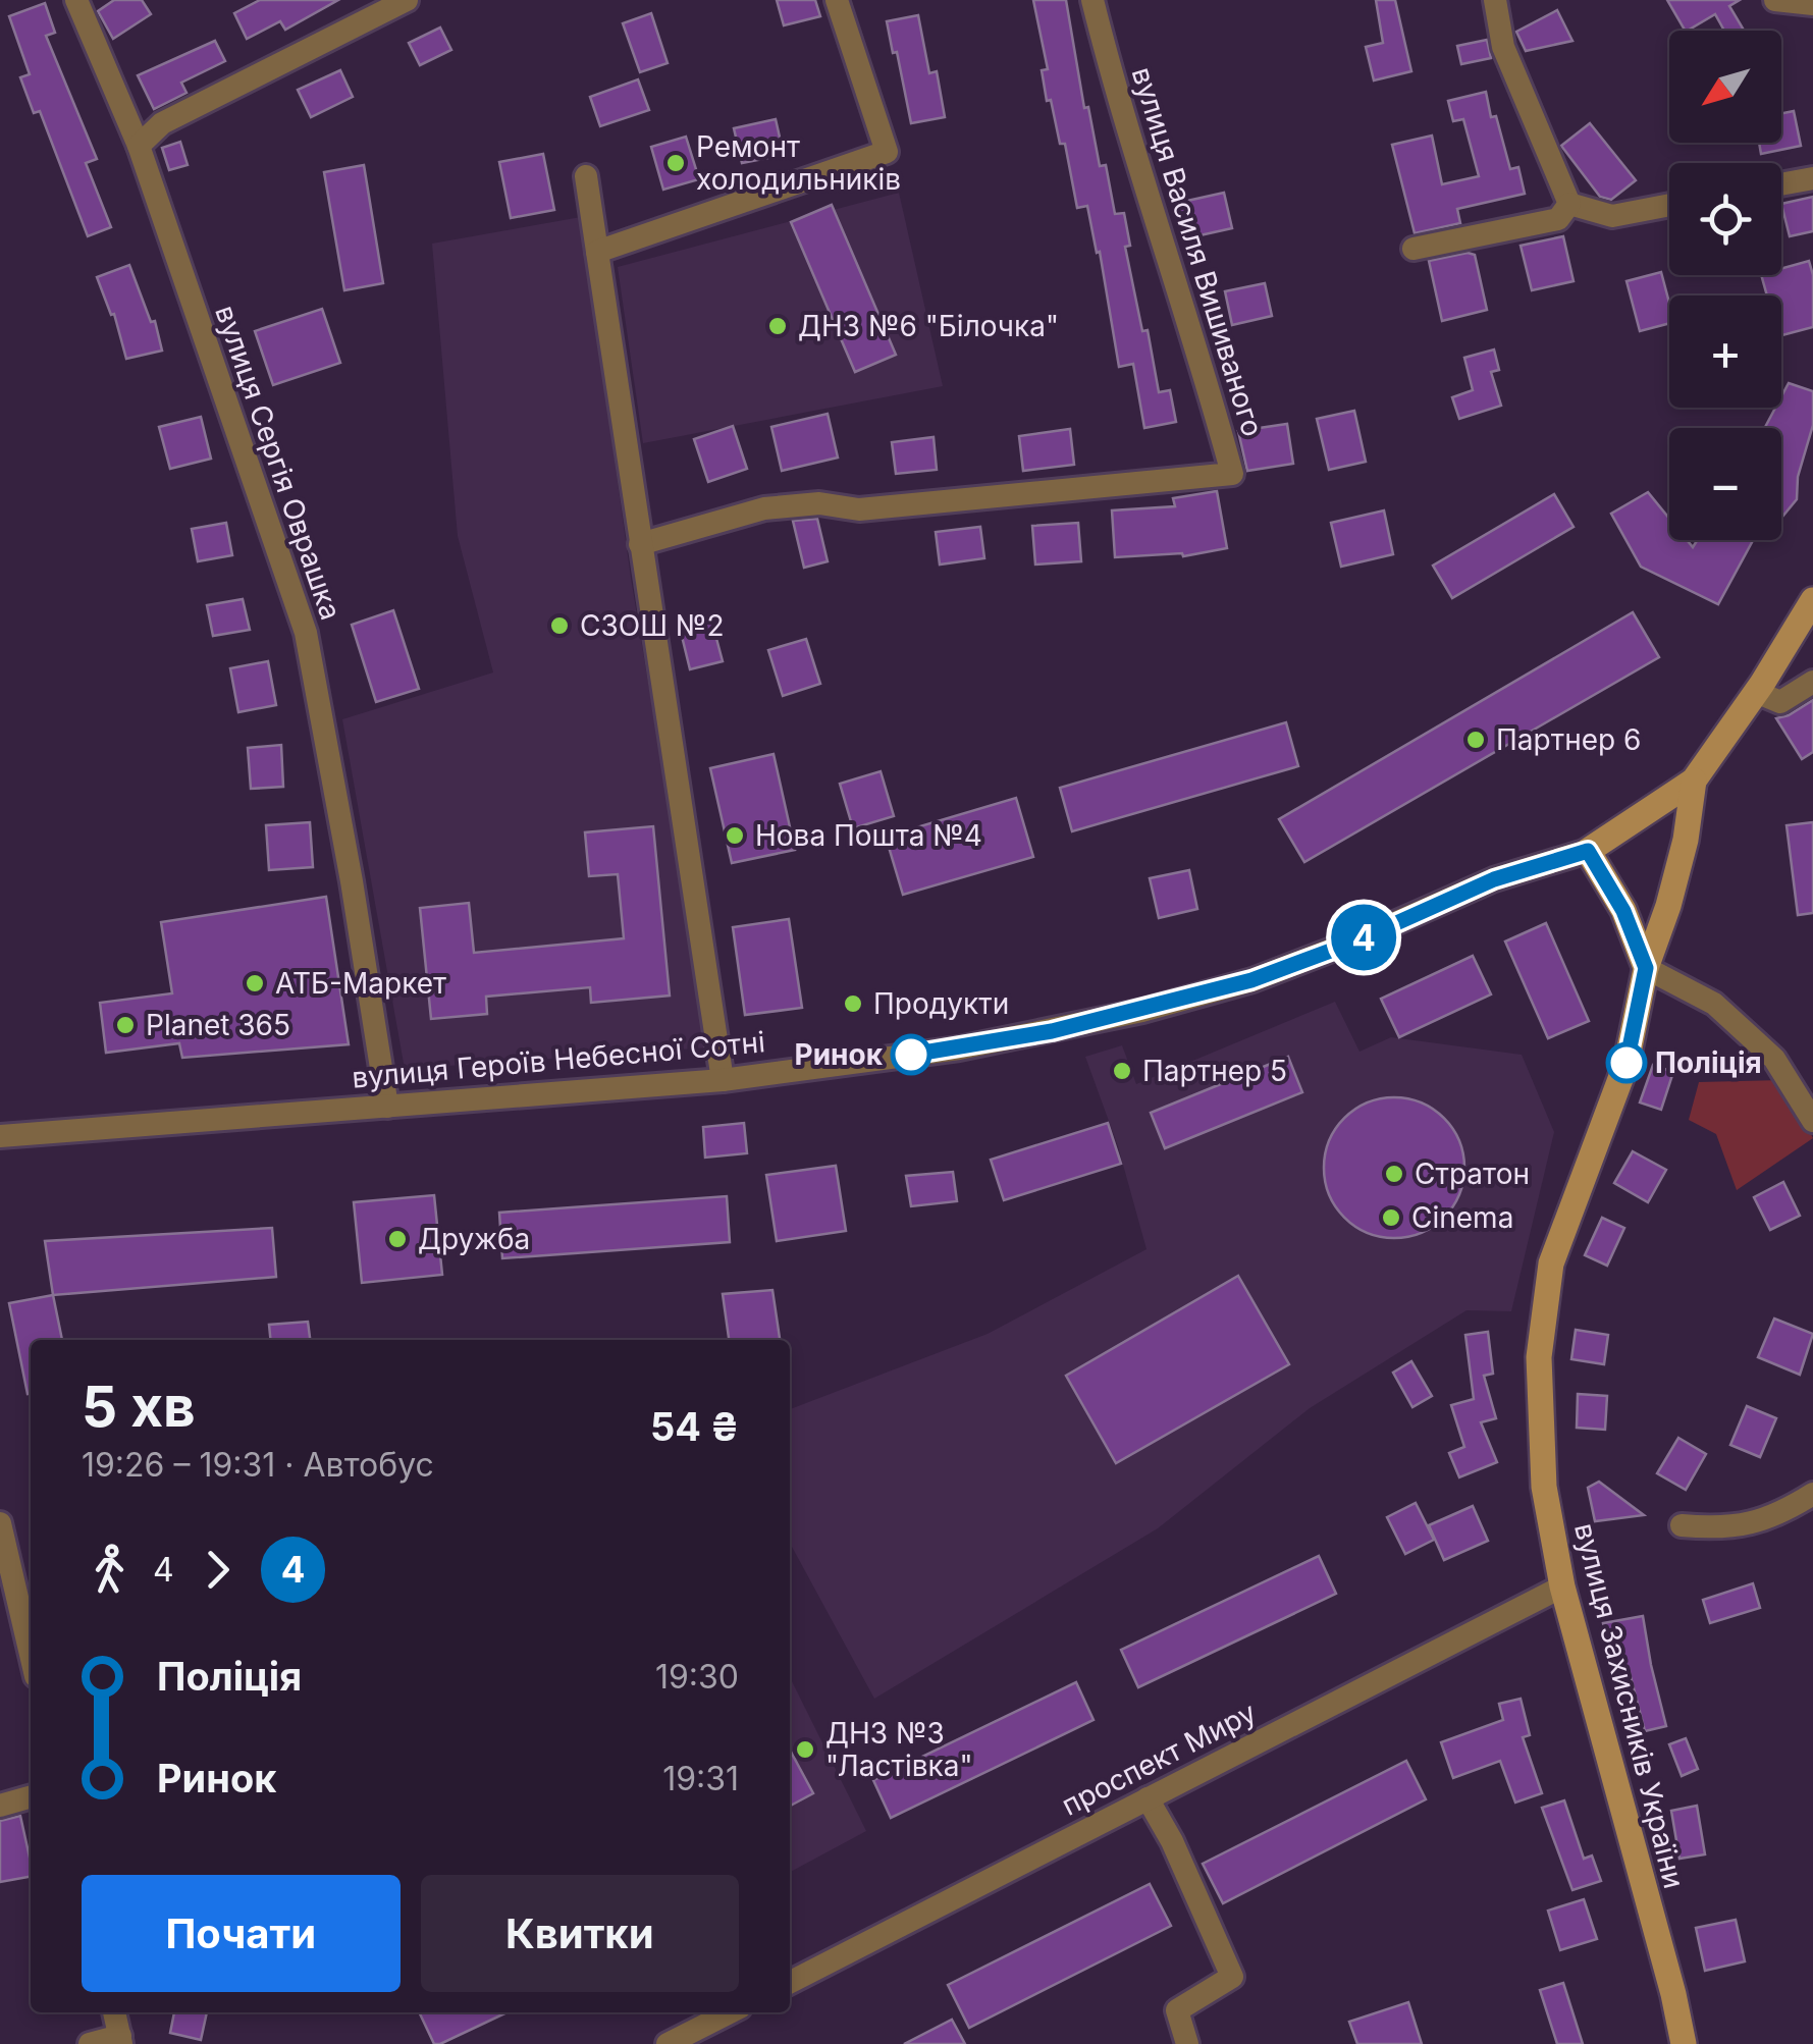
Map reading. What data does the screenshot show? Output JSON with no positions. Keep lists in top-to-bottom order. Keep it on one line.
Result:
{"streets":{"main road":["вулиця Героїв Небесної Сотні","вулиця Захисників України"],"street":["вулиця Василя Вишиваного","вулиця Сергія Оврашка","проспект Миру"]},"crossings":[["вулиця Сергія Оврашка","вулиця Героїв Небесної Сотні"],["вулиця Героїв Небесної Сотні","вулиця Захисників України"],["вулиця Захисників України","проспект Миру"]],"places":["Ремонт холодильників","ДНЗ №6 \"Білочка\"","СЗОШ №2","Партнер 6","Нова Пошта №4","АТБ-Маркет","Продукти","Planet 365","Ринок","Поліція","Партнер 5","Стратон","Cinema","Дружба","ДНЗ №3 \"Ластівка\""],"lines":["bus line 4"],"north":"bottom left","page":{"on_map":"4","map_buttons":["+","−"],"heading":["5 хв","19:26 – 19:31 · Автобус","54 ₴"],"legs":["4","4"],"list":[{"name":"Поліція","value":"19:30"},{"name":"Ринок","value":"19:31"}],"buttons":["Почати","Квитки"]}}
